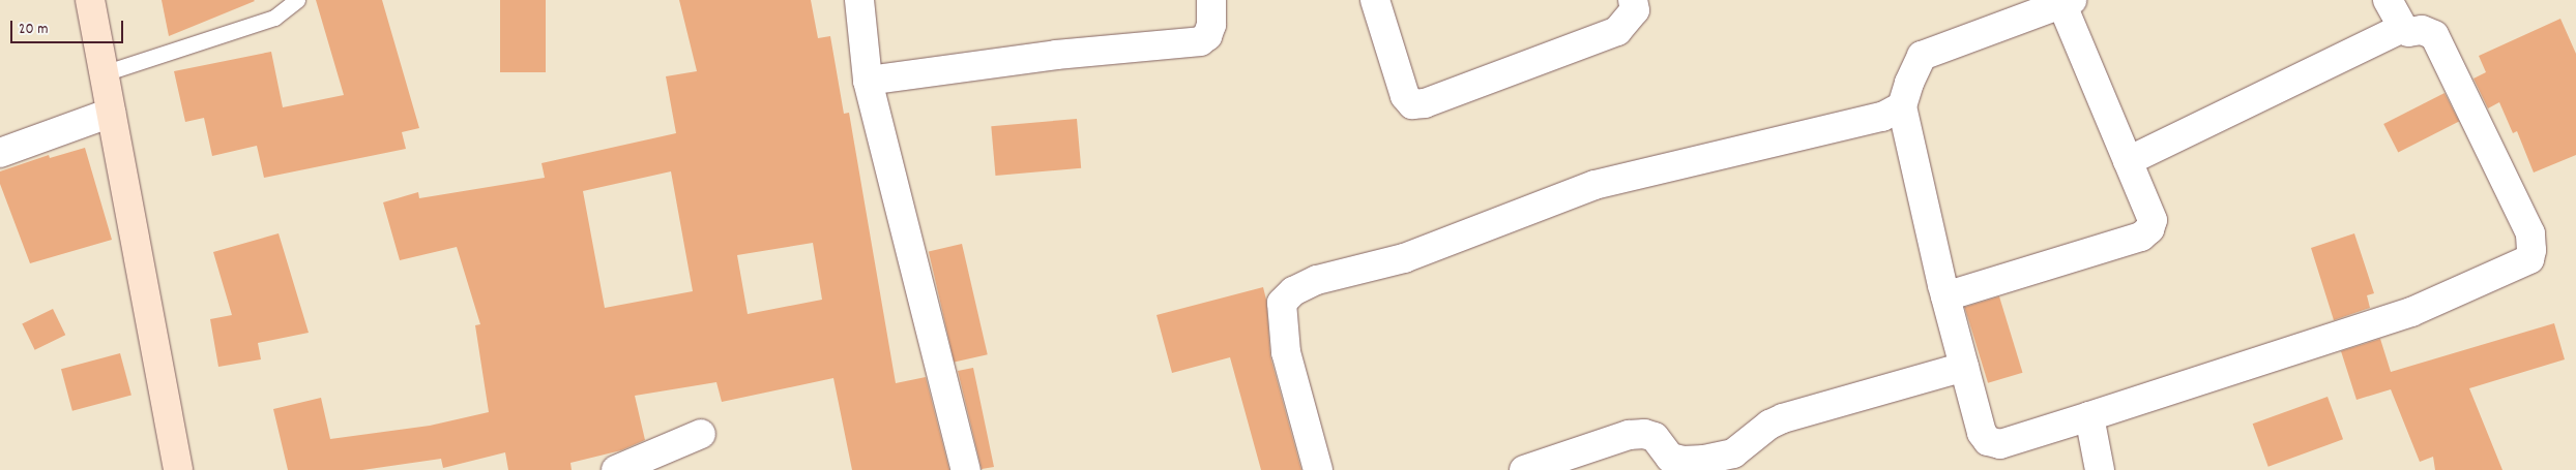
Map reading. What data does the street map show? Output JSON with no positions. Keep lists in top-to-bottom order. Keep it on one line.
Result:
{"scale_bar":"20 m"}
